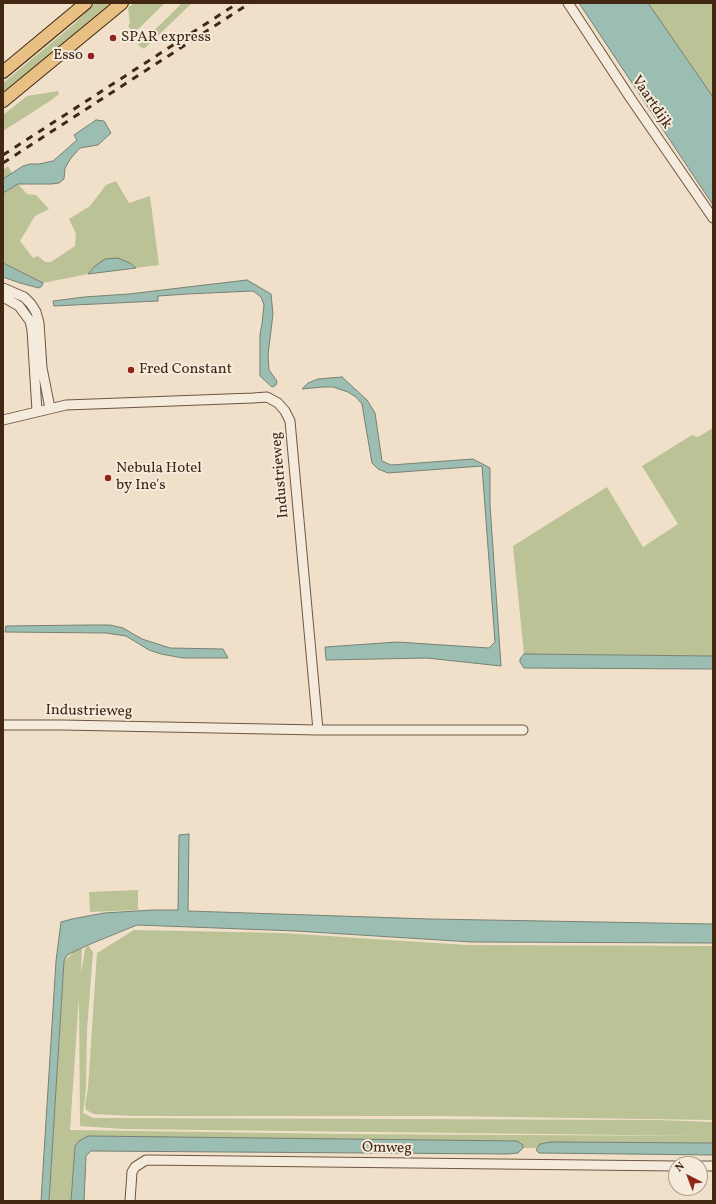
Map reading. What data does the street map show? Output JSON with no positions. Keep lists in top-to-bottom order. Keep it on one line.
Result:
{"streets":{"street":["Vaartdijk","Industrieweg","Omweg"]},"places":["SPAR express","Esso","Fred Constant","Nebula Hotel by Ine's"],"north":"top left"}
